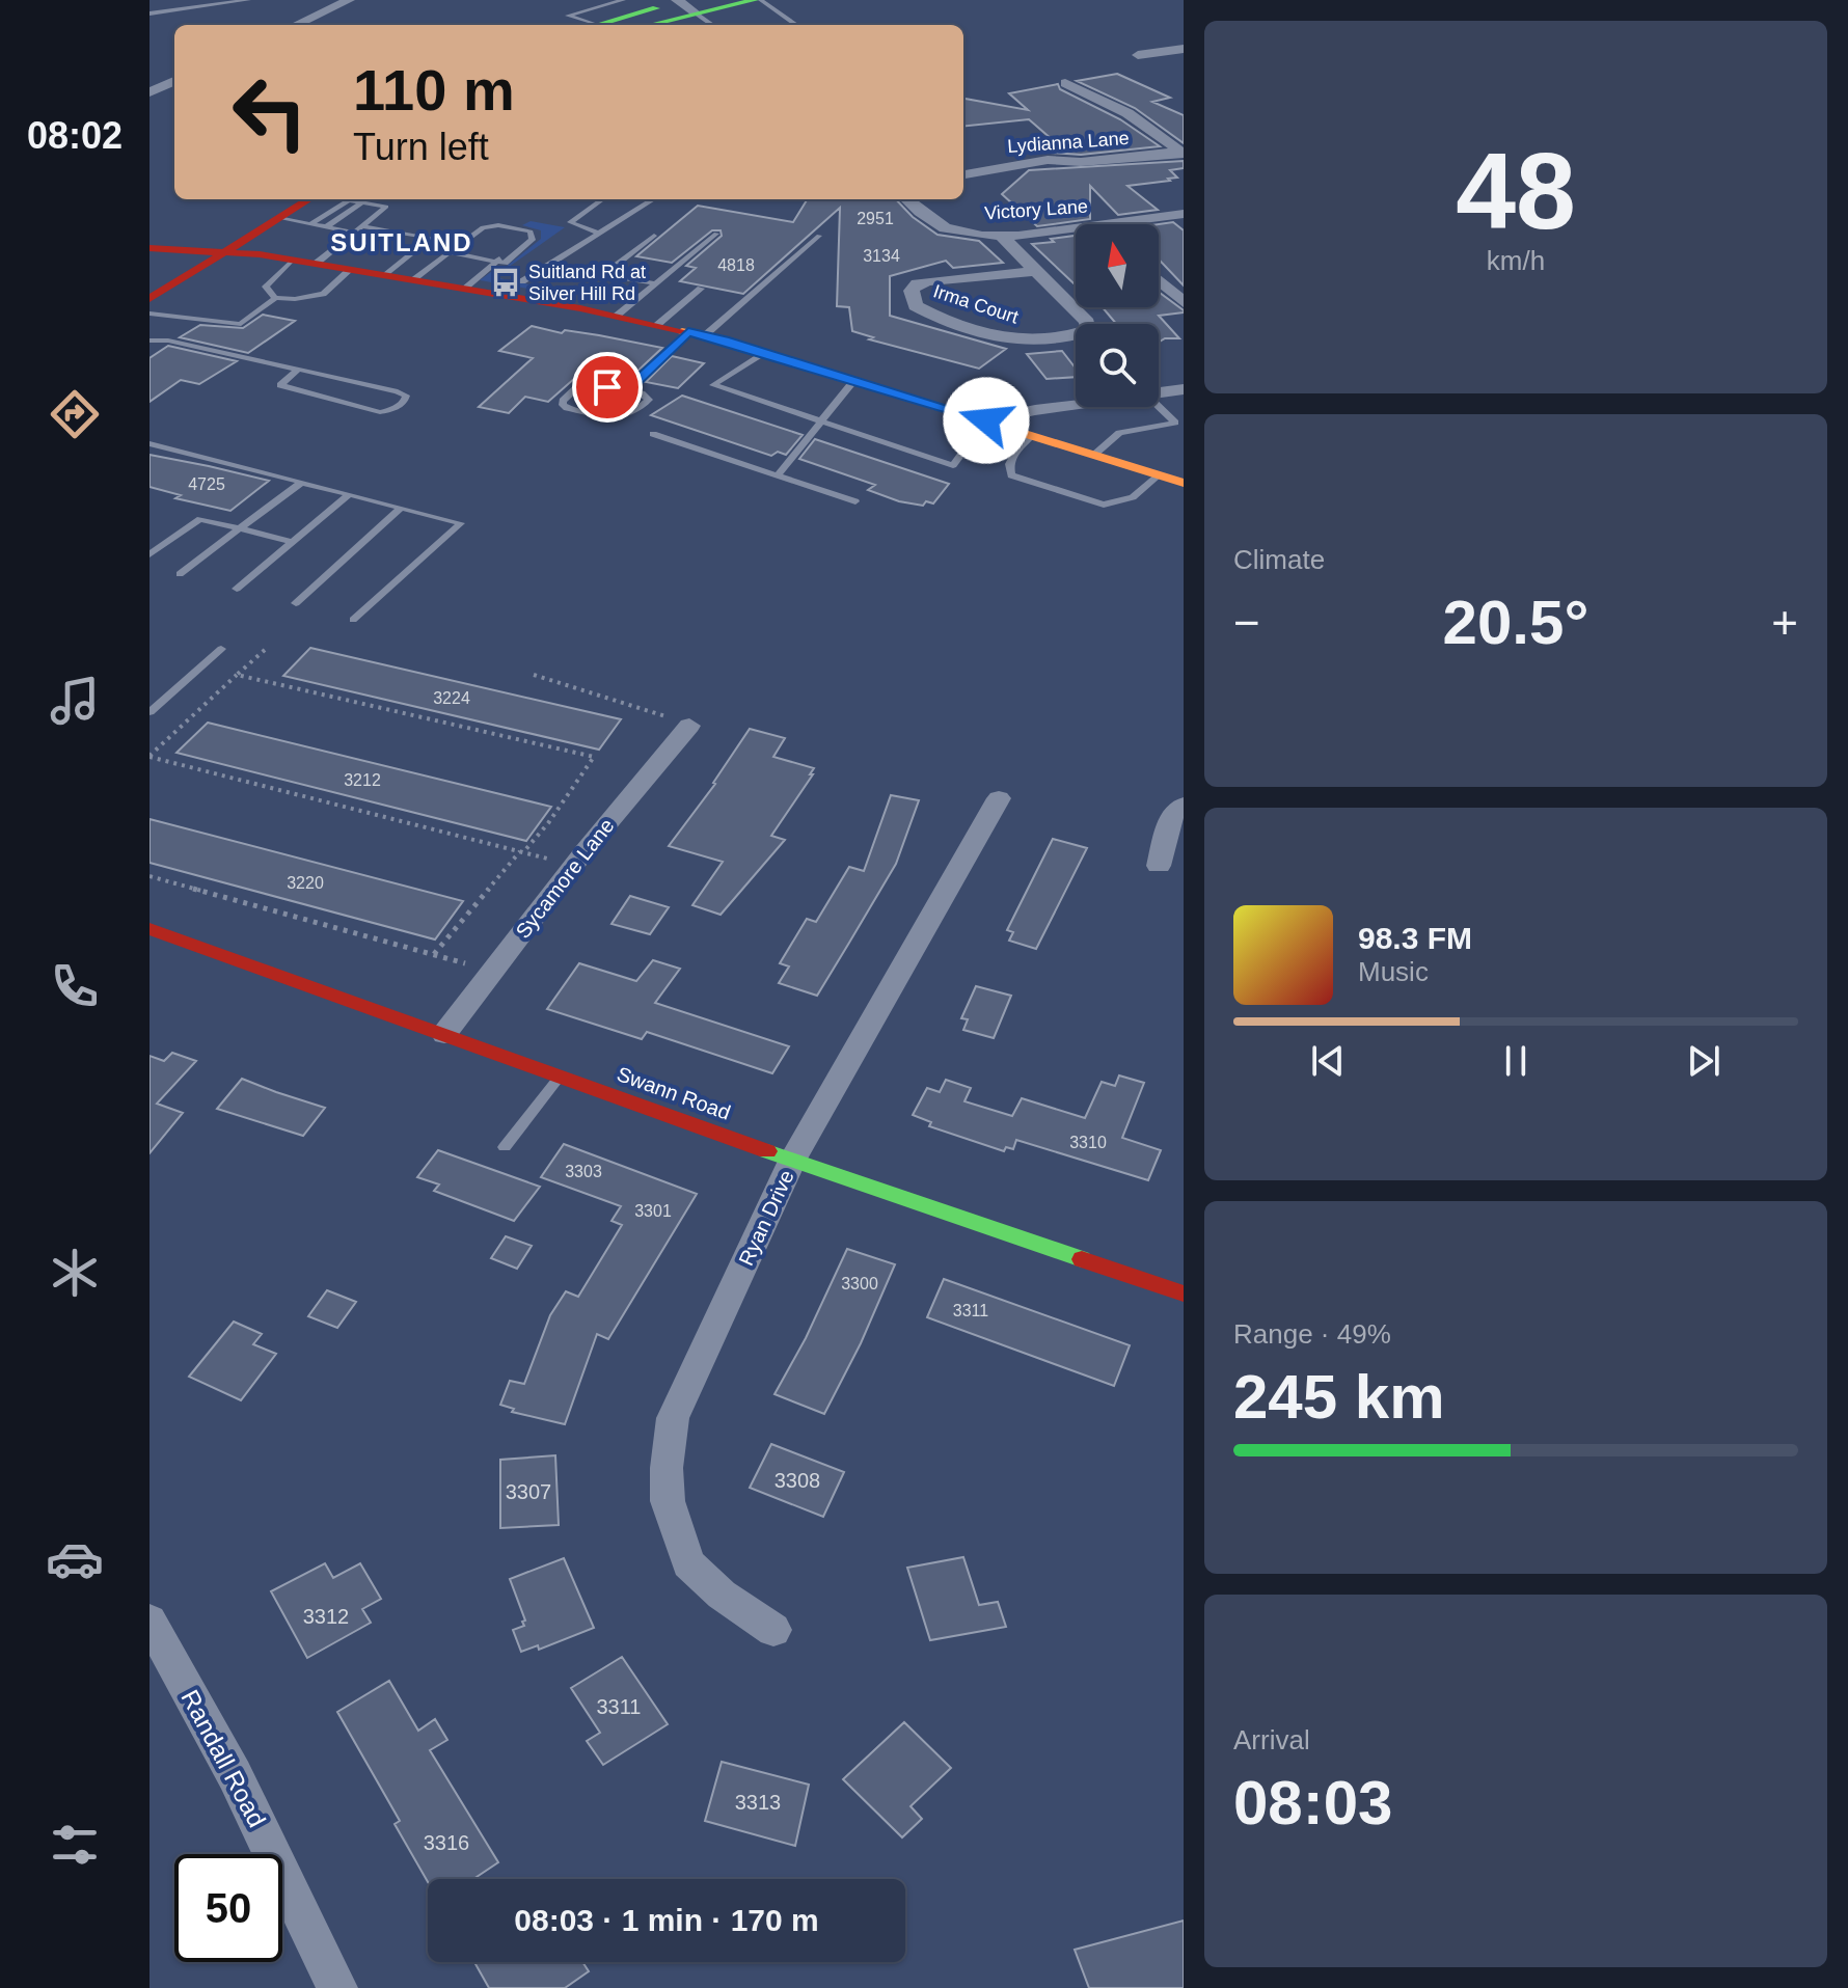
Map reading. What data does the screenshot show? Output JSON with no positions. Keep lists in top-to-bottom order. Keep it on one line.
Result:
{"streets":{"main road":["Swann Road"],"street":["Lydianna Lane","Victory Lane","Irma Court","Sycamore Lane","Ryan Drive","Randall Road"]},"crossings":[["Victory Lane","Irma Court"],["Sycamore Lane","Swann Road"],["Swann Road","Ryan Drive"]],"districts":["SUITLAND"],"places":{"bus stop":["Suitland Rd at Silver Hill Rd"]},"house_numbers":["2951","3134","4818","4725","3224","3212","3220","3310","3303","3301","3300","3311","3308","3307","3312","3311","3313","3316"],"north":"top","page":{"tabs":"08:02","tile":[["48","km/h"],"Climate",["Range · 49%","245 km"],["Arrival","08:03"]],"turn":["110 m","Turn left"],"heat":["−","20.5°","+"],"song":["98.3 FM","Music"],"limit":"50","trip":"08:03 · 1 min · 170 m"}}
